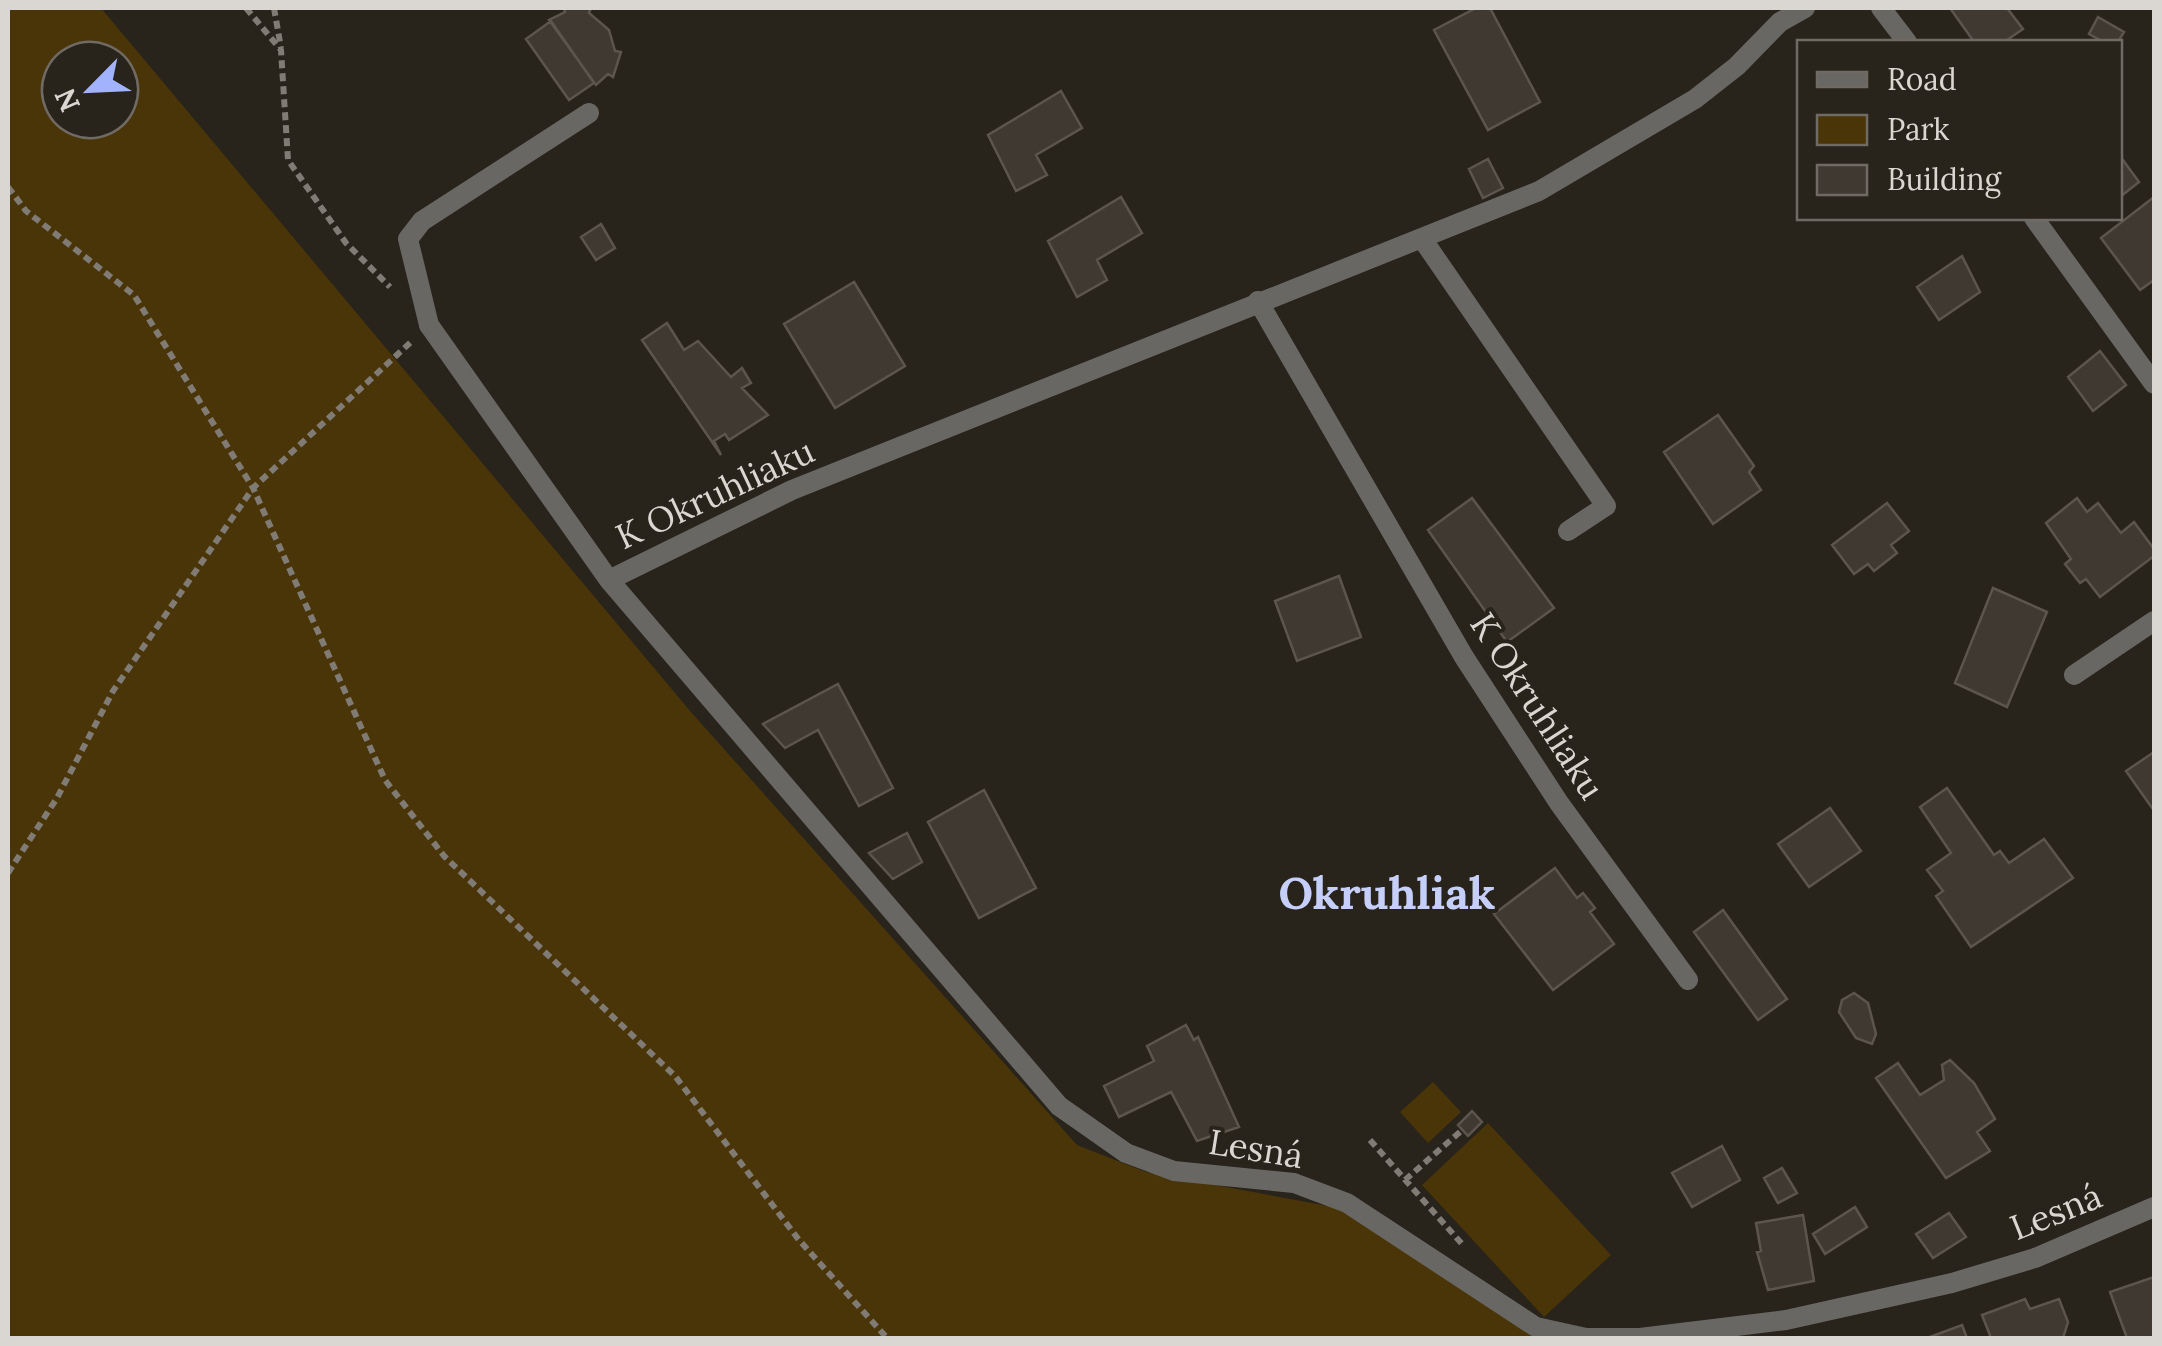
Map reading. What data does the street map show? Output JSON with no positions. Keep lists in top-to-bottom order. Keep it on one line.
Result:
{"streets":{"street":["K Okruhliaku","Lesná"]},"crossings":[["K Okruhliaku","Lesná"]],"districts":["Okruhliak"],"legend":["Road","Park","Building"],"north":"bottom left"}
